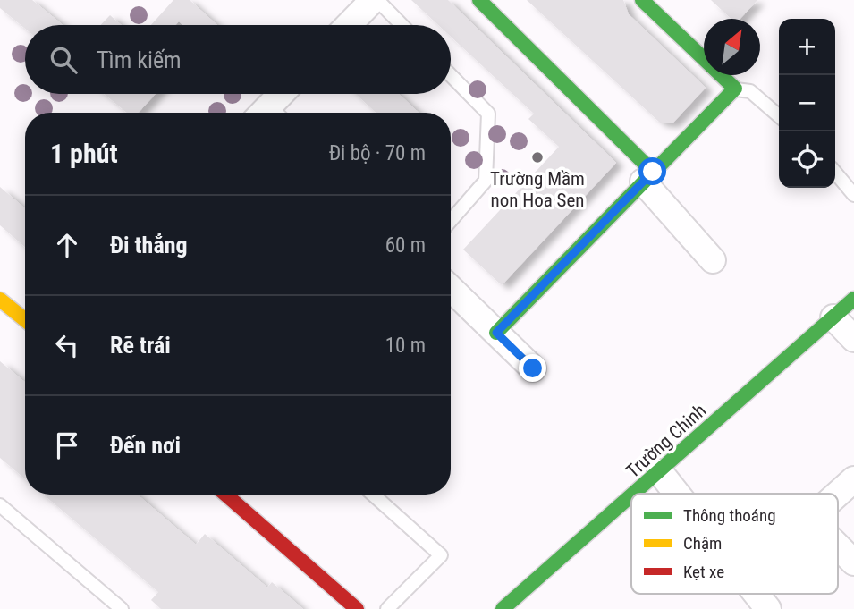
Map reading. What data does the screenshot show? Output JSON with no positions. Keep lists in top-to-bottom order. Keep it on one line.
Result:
{"streets":{"street":["Trường Chinh"]},"places":["Trường Mầm non Hoa Sen"],"legend":["Thông thoáng","Chậm","Kẹt xe"],"north":"top right","page":{"map_buttons":["+","−"],"search":"Tìm kiếm","heading":["1 phút","Đi bộ · 70 m"],"list":[["Đi thẳng","60 m"],["Rẽ trái","10 m"],"Đến nơi"]}}
